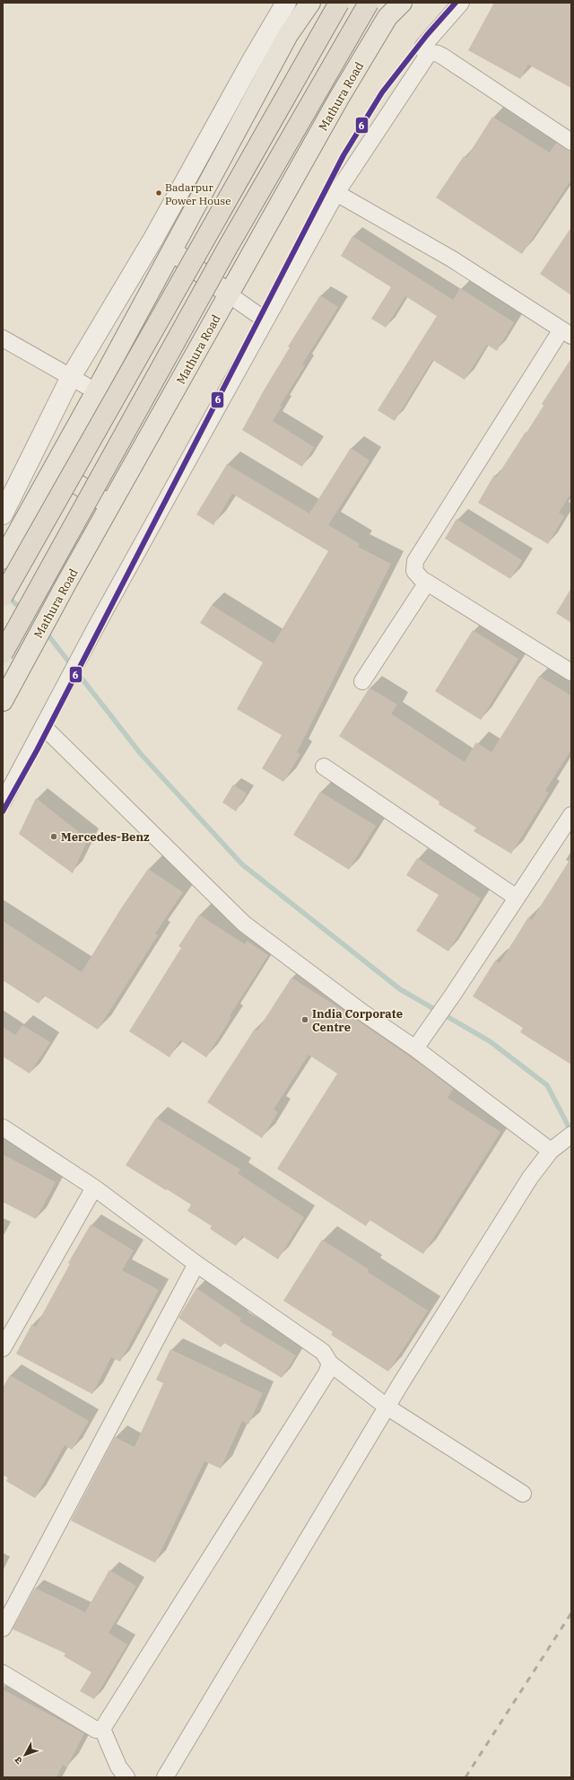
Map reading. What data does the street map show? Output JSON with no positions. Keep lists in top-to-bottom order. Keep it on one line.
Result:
{"streets":{"highway":["Mathura Road"]},"places":["Badarpur Power House","Mercedes-Benz","India Corporate Centre"],"lines":["transit line 6"],"north":"bottom left"}
